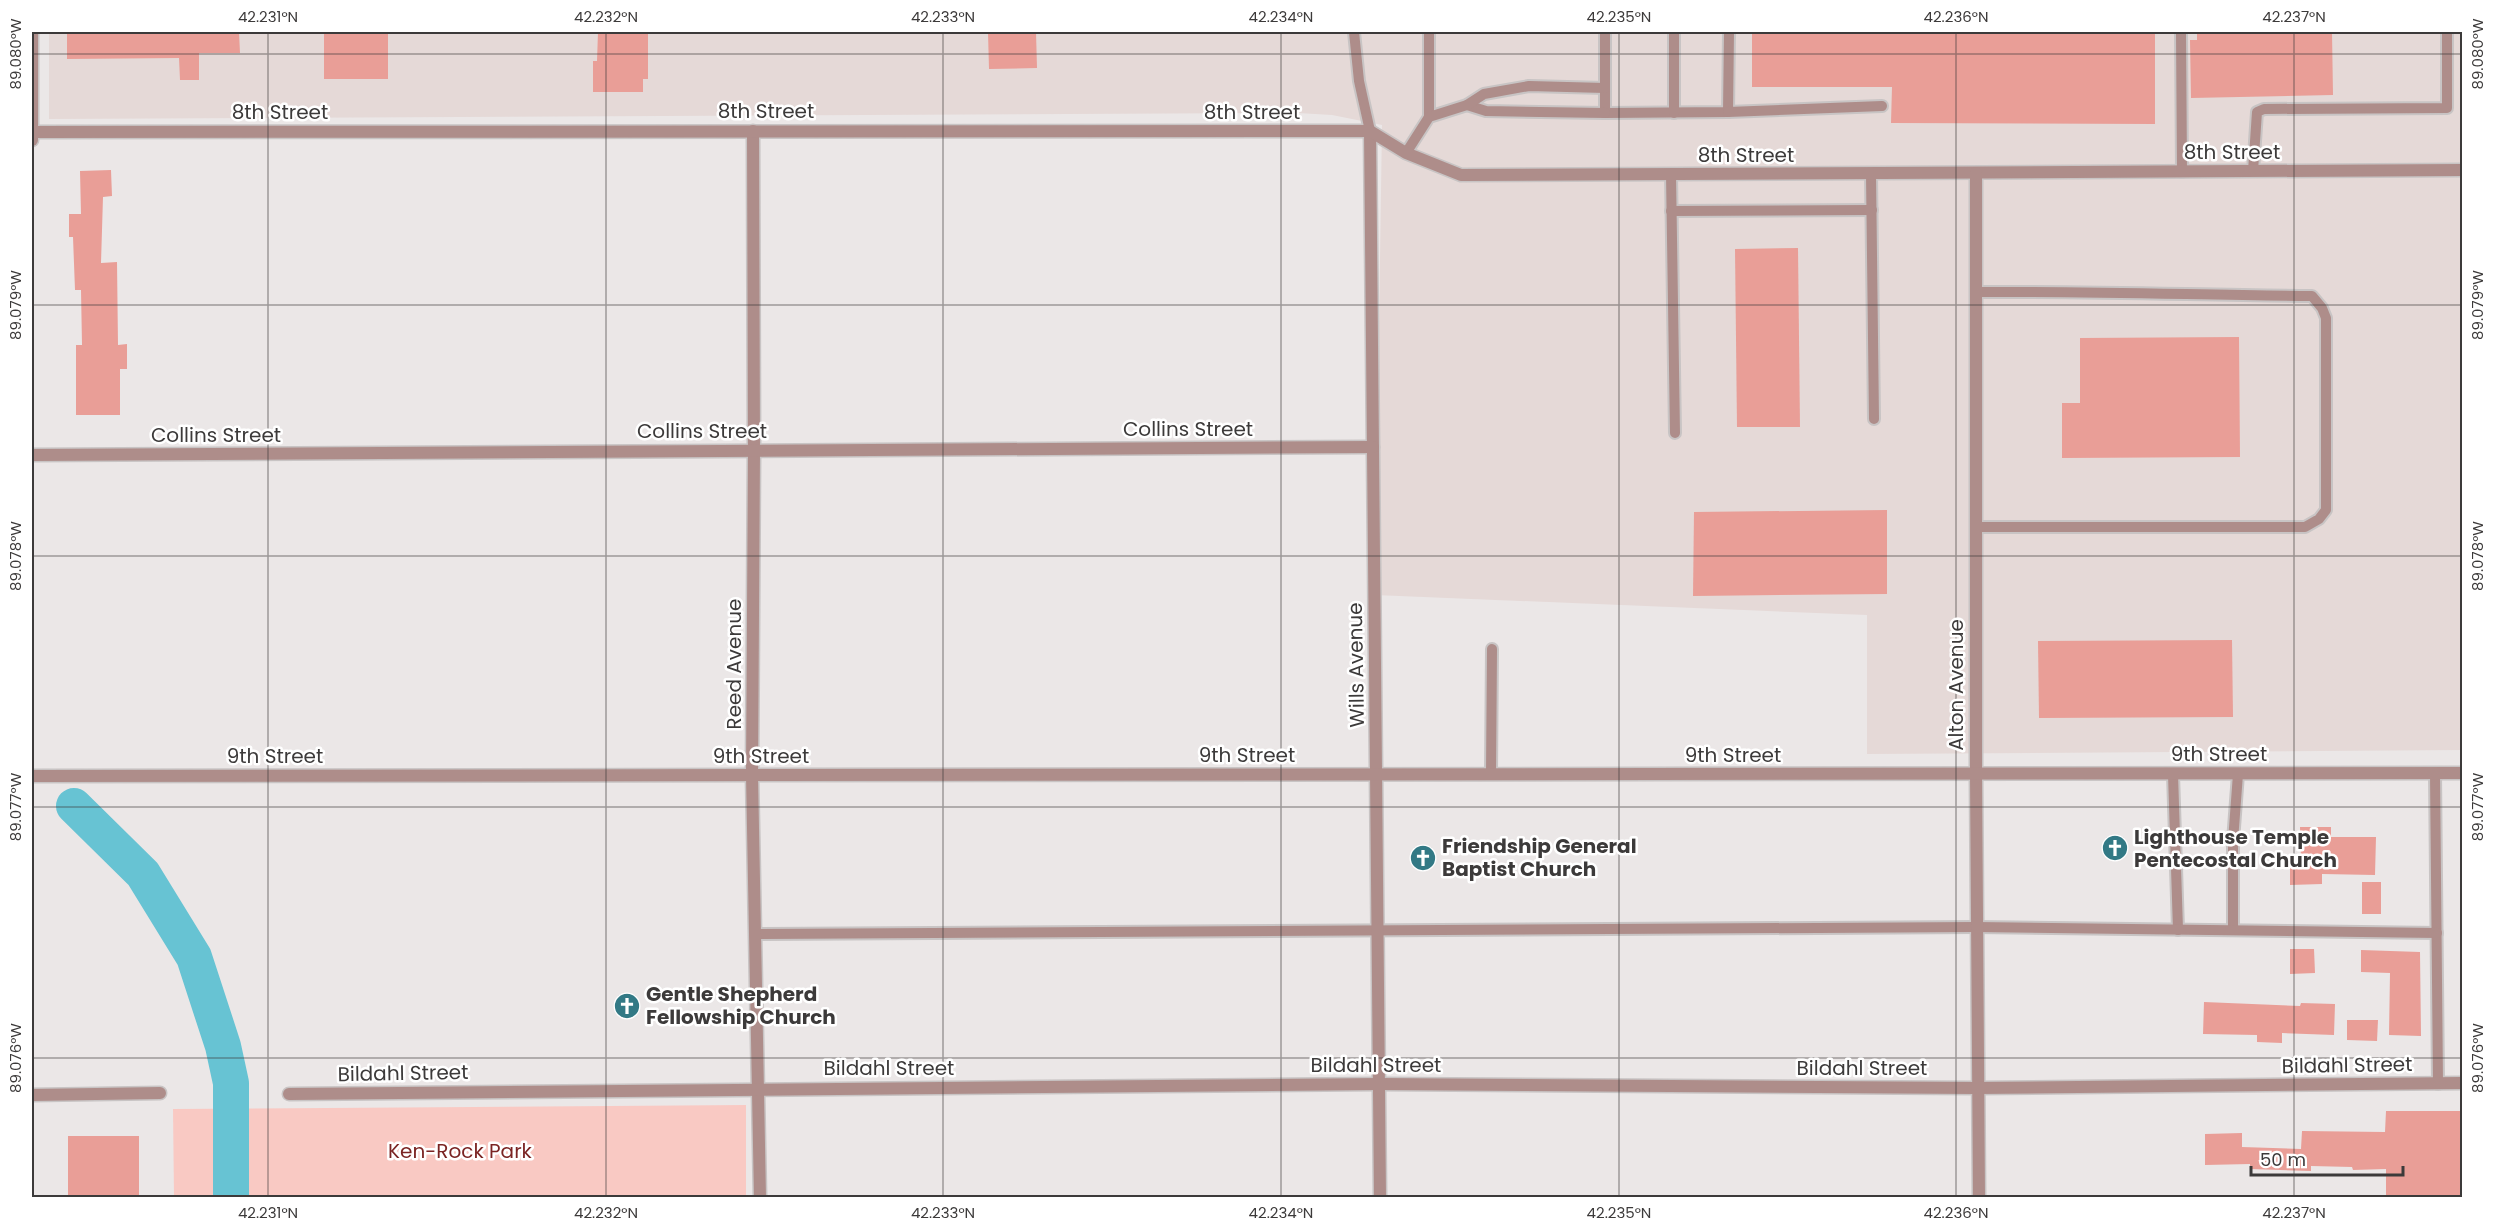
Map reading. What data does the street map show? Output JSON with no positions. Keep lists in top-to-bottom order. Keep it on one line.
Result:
{"streets":{"street":["8th Street","Collins Street","Reed Avenue","Wills Avenue","Alton Avenue","9th Street","Bildahl Street"]},"crossings":[["8th Street","Reed Avenue"],["8th Street","Wills Avenue"],["8th Street","Alton Avenue"],["Collins Street","Reed Avenue"],["Collins Street","Wills Avenue"],["Reed Avenue","9th Street"],["Reed Avenue","Bildahl Street"],["Wills Avenue","9th Street"],["Wills Avenue","Bildahl Street"],["Alton Avenue","9th Street"],["Alton Avenue","Bildahl Street"]],"parks":["Ken-Rock Park"],"places":{"church":["Lighthouse Temple Pentecostal Church","Friendship General Baptist Church","Gentle Shepherd Fellowship Church"]},"scale_bar":"50 m","coordinates":["42.231°N","42.232°N","42.233°N","42.234°N","42.235°N","42.236°N","42.237°N","89.080°W","89.079°W","89.078°W","89.077°W","89.076°W"]}
